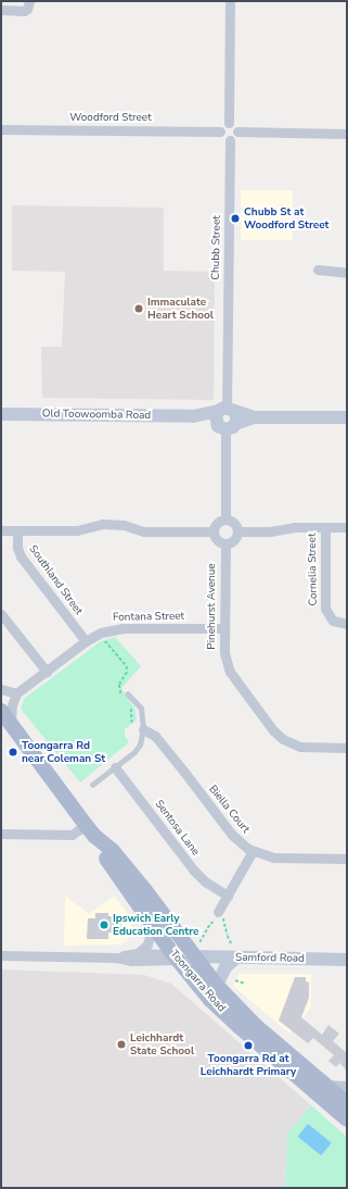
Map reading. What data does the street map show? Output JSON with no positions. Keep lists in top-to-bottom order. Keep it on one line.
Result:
{"streets":{"main road":["Samford Road","Toongarra Road"],"street":["Woodford Street","Chubb Street","Old Toowoomba Road","Cornelia Street","Southland Street","Pinehurst Avenue","Fontana Street","Biella Court","Sentosa Lane"]},"crossings":[["Woodford Street","Chubb Street"],["Chubb Street","Old Toowoomba Road"],["Southland Street","Fontana Street"],["Pinehurst Avenue","Fontana Street"],["Samford Road","Toongarra Road"]],"places":["Chubb St at Woodford Street","Immaculate Heart School","Toongarra Rd near Coleman St","Ipswich Early Education Centre","Leichhardt State School","Toongarra Rd at Leichhardt Primary"]}
